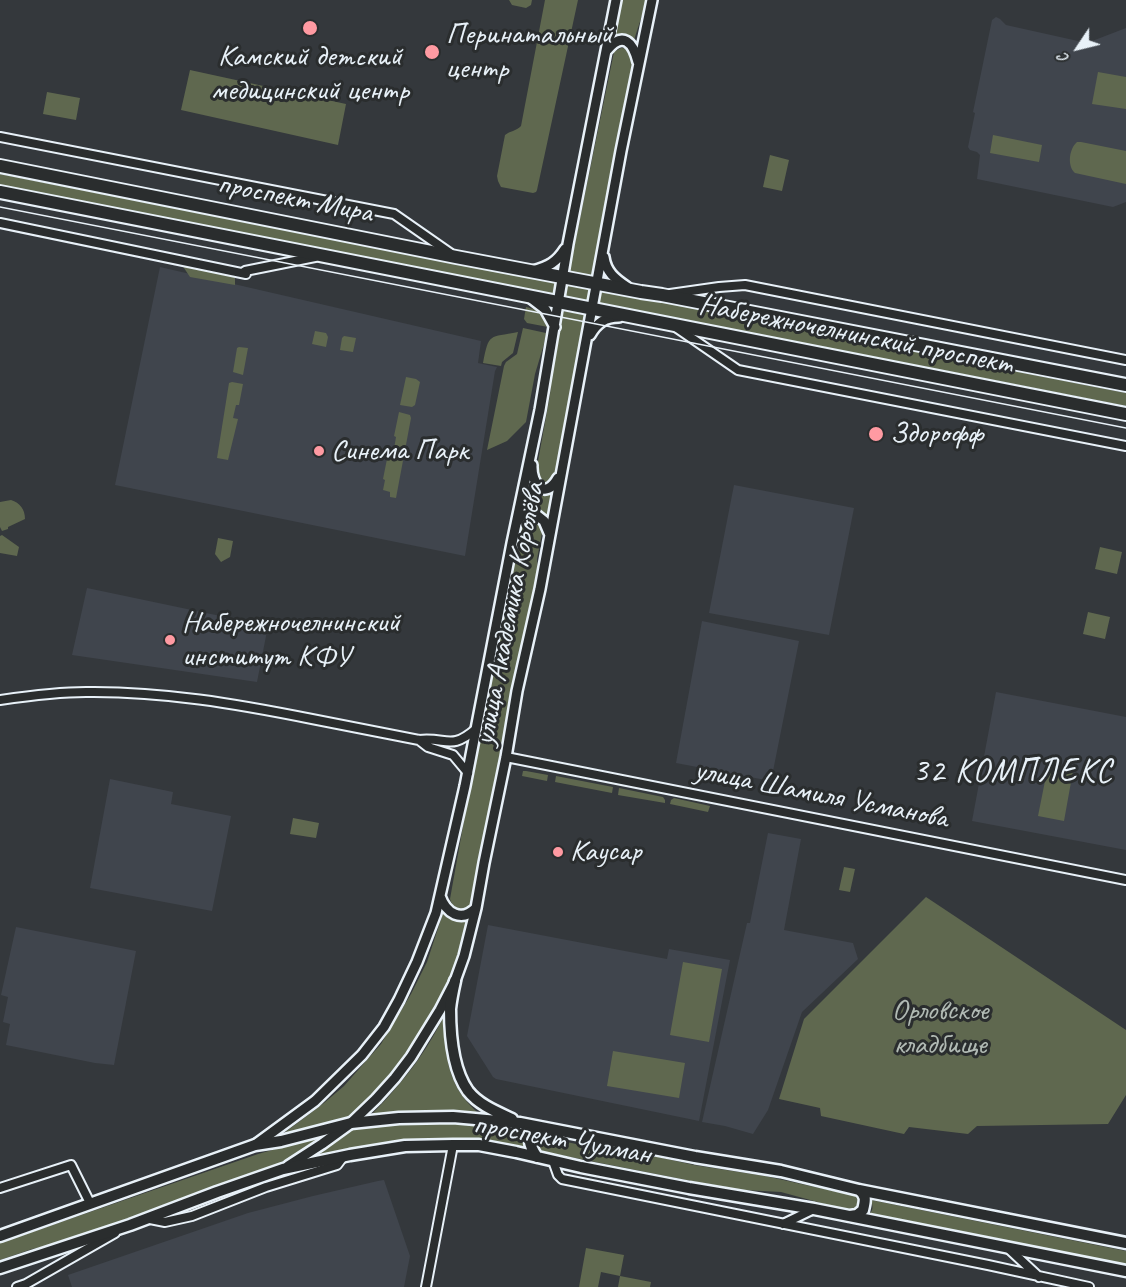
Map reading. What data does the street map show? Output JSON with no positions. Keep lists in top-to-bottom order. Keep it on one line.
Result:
{"streets":{"main road":["проспект Мира","Набережночелнинский проспект","проспект Чулман"],"street":["улица Академика Королёва","улица Шамиля Усманова"]},"crossings":[["проспект Мира","Набережночелнинский проспект"],["проспект Мира","улица Академика Королёва"],["Набережночелнинский проспект","улица Академика Королёва"],["улица Академика Королёва","улица Шамиля Усманова"],["улица Академика Королёва","проспект Чулман"]],"districts":["32 КОМПЛЕКС"],"parks":["Орловское кладбище"],"places":["Камский детский медицинский центр","Перинатальный центр","Здорофф","Синема Парк","Набережночелнинский институт КФУ","Каусар"],"north":"bottom left"}
